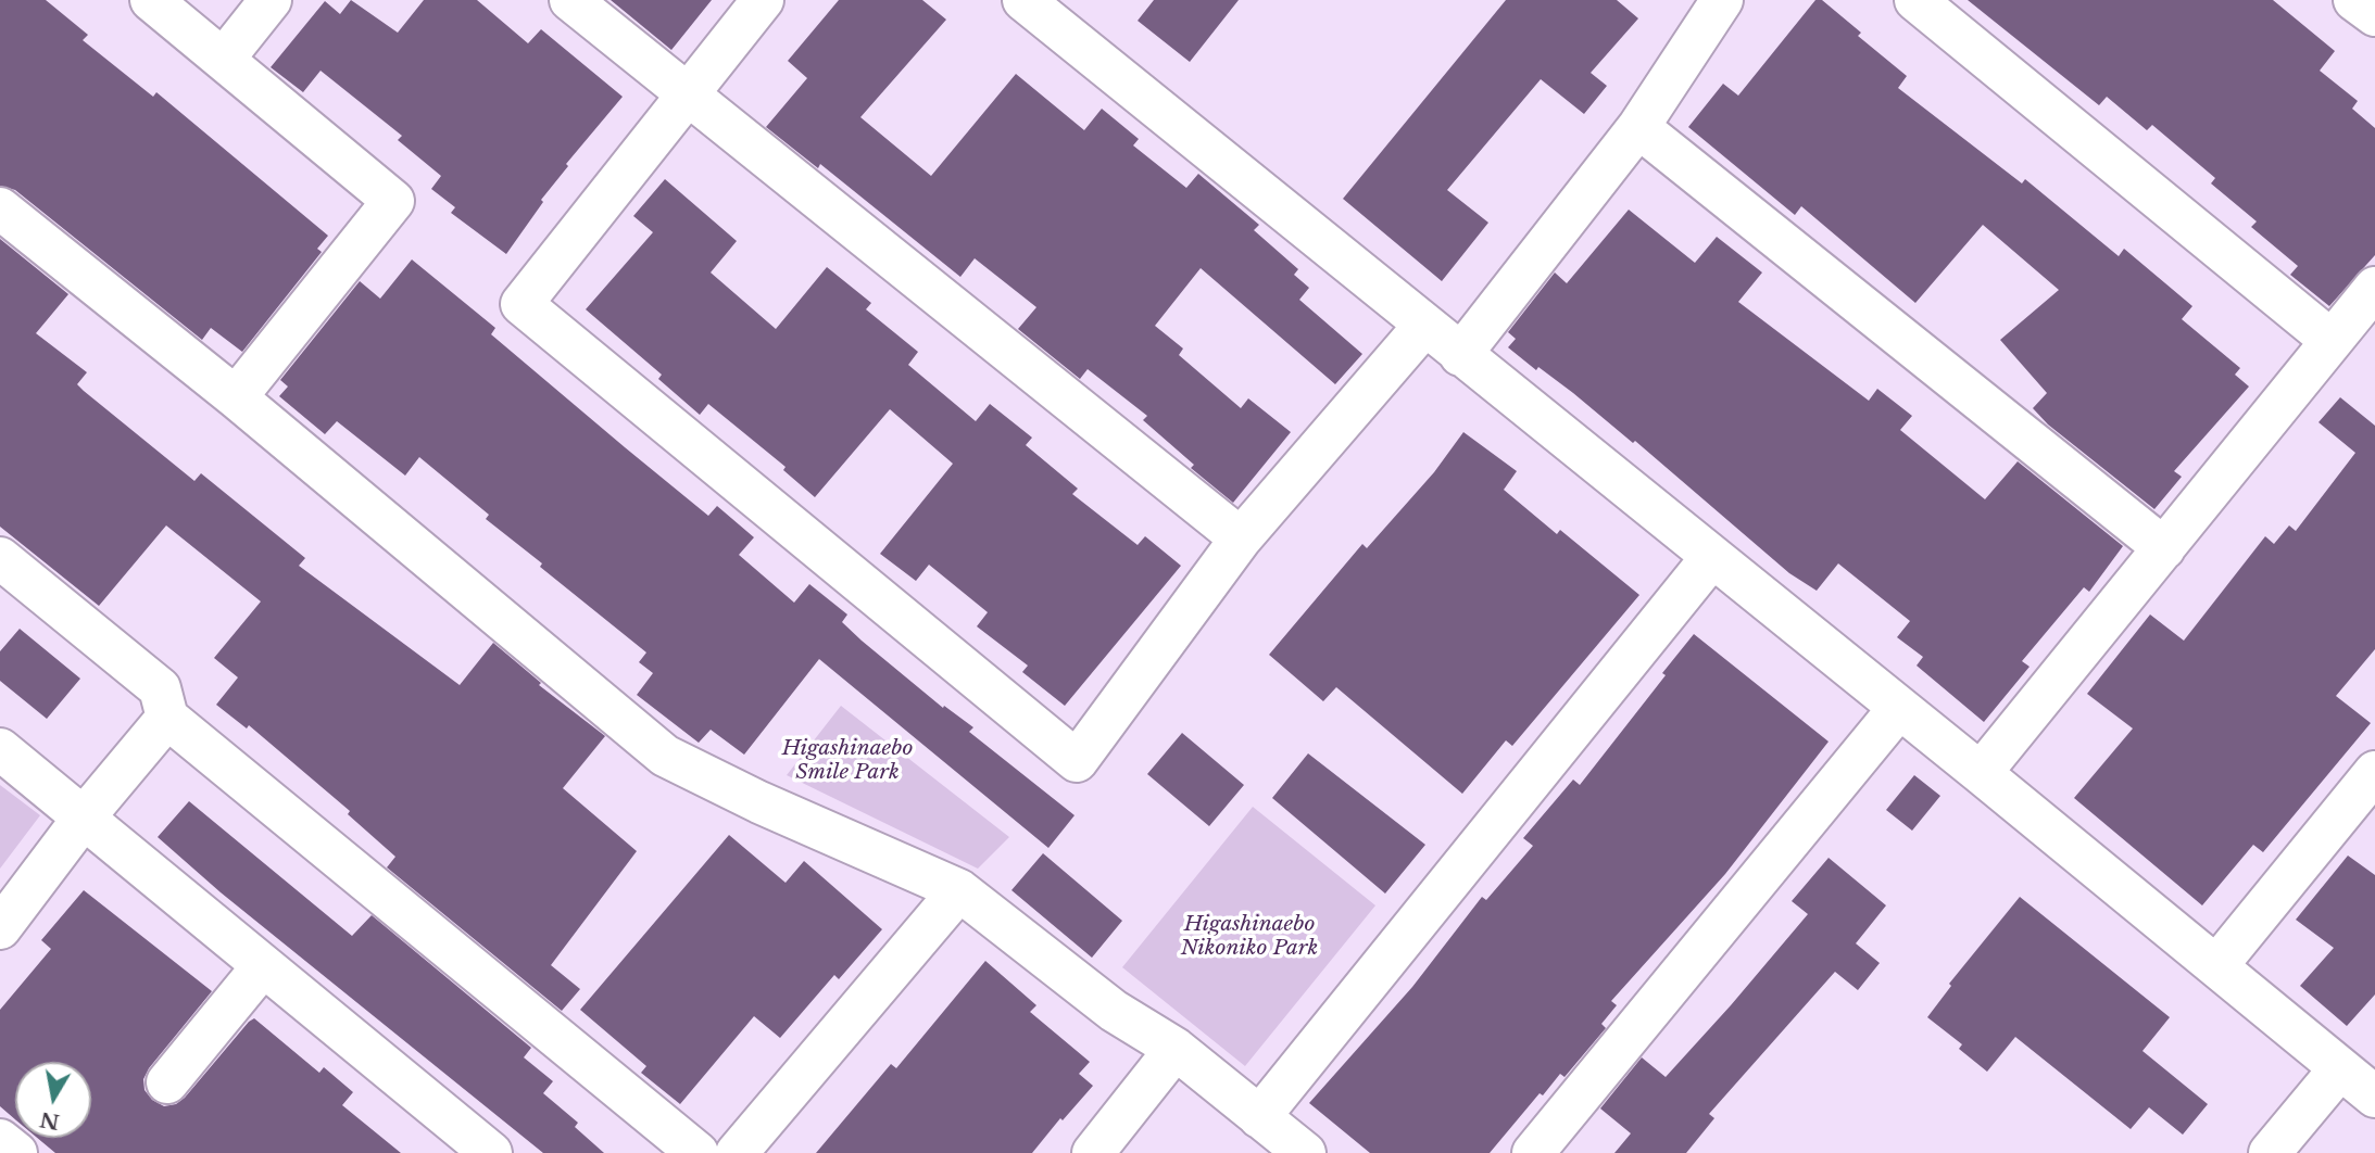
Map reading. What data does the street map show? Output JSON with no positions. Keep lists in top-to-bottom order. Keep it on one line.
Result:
{"parks":["Higashinaebo Smile Park","Higashinaebo Nikoniko Park"],"north":"bottom"}
